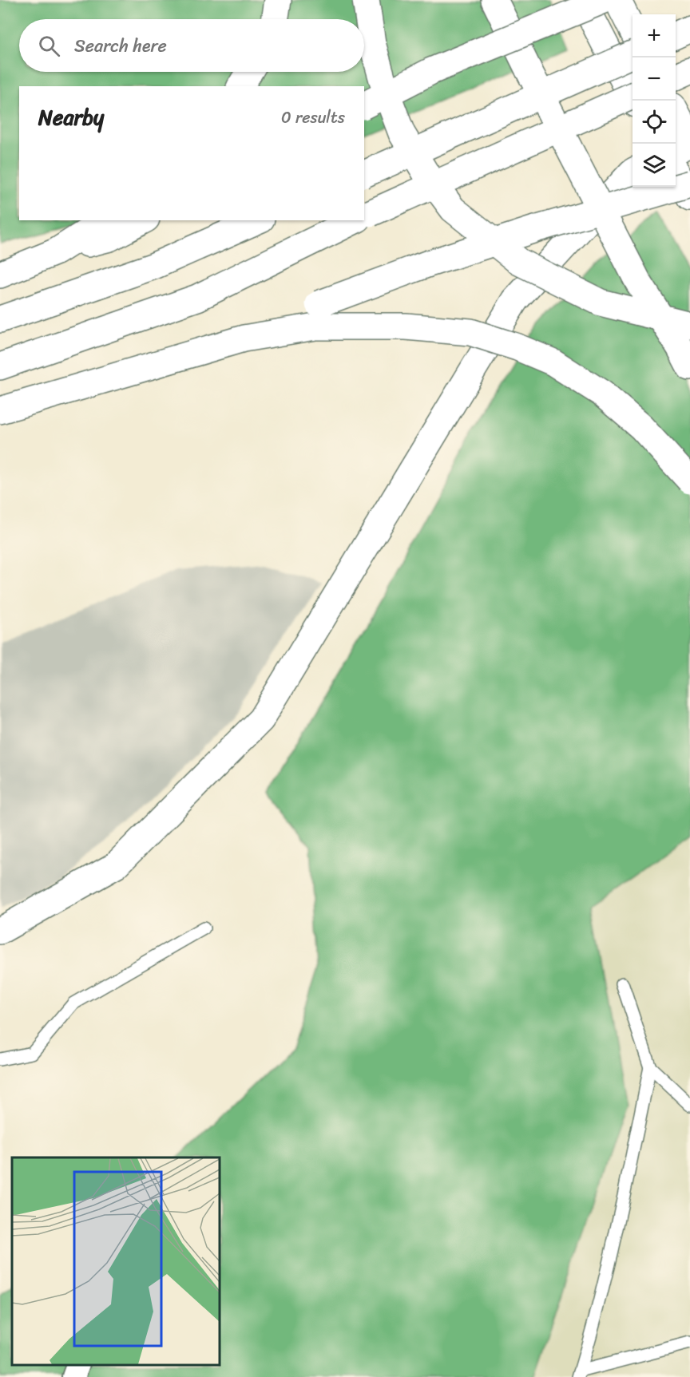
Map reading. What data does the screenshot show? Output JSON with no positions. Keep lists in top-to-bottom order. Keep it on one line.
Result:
{"page":{"map_buttons":["+","−"],"search":"Search here","heading":["Nearby","0 results"]}}
